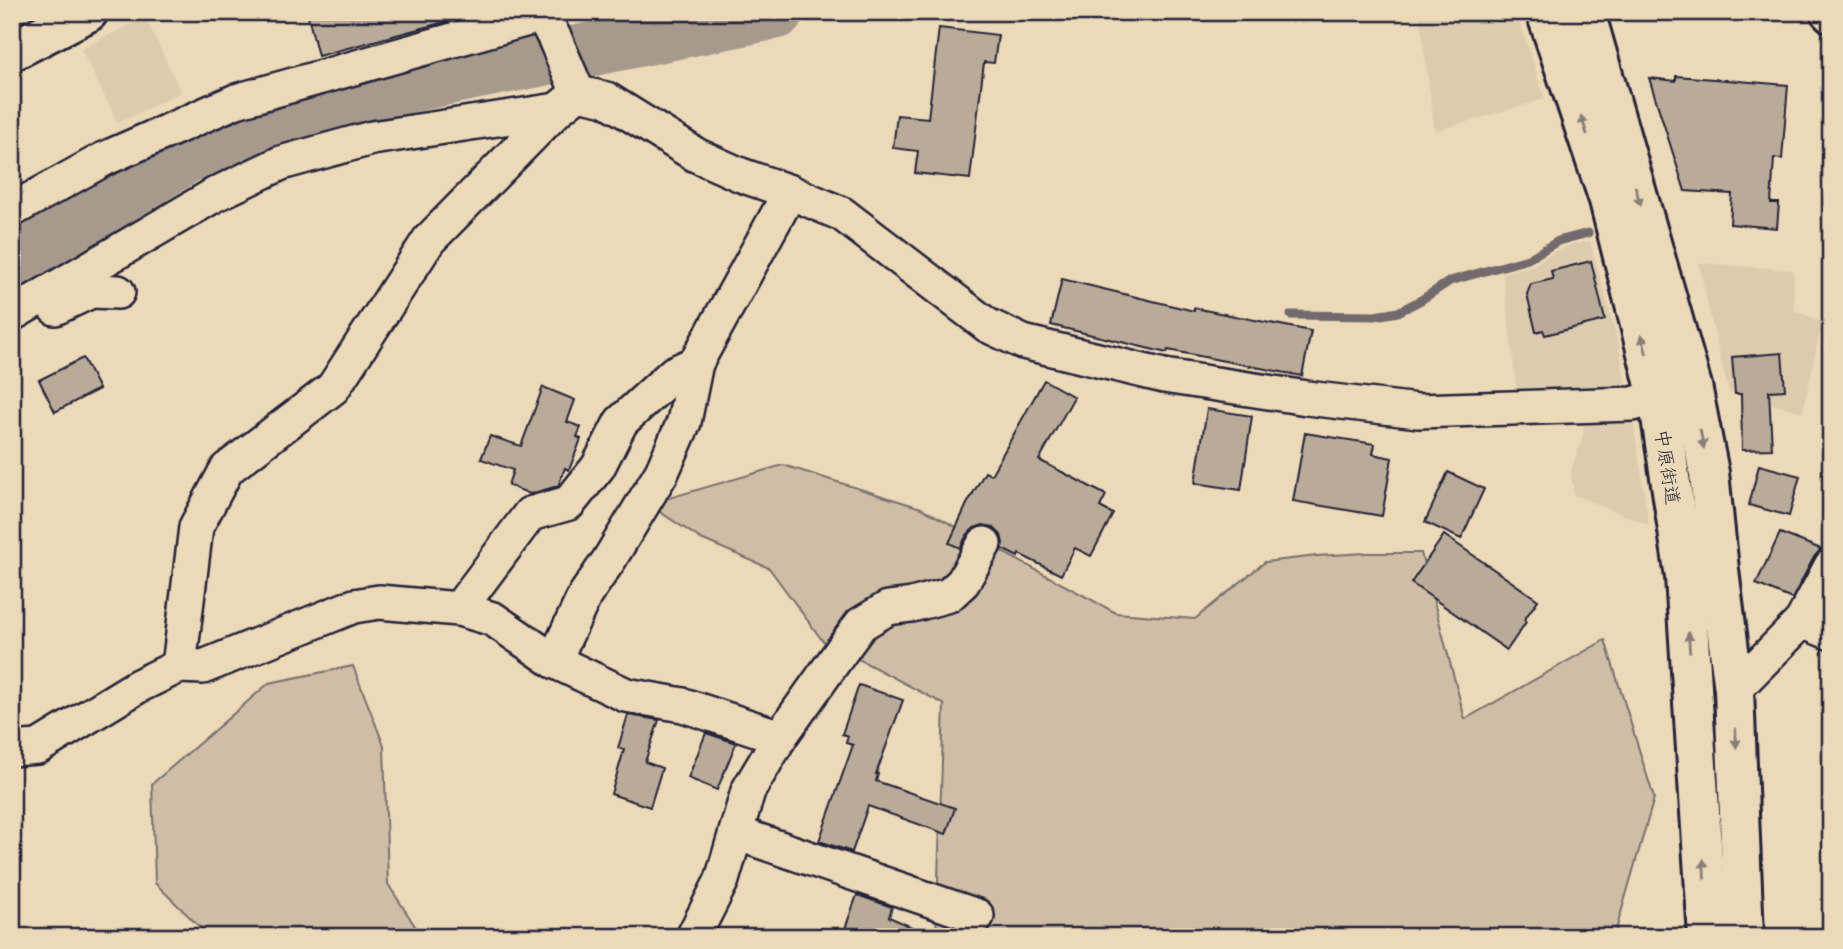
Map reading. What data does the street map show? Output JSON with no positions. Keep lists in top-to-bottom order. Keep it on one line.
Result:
{"streets":{"main road":["中原街道"]}}
